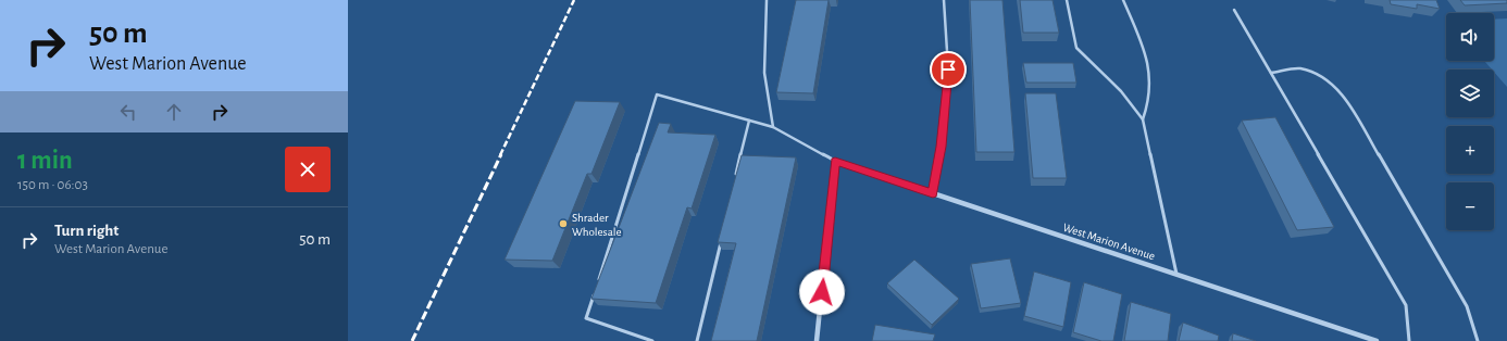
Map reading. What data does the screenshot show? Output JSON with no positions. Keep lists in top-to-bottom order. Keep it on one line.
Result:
{"streets":{"street":["West Marion Avenue"]},"places":["Shrader Wholesale"],"page":{"turn":["50 m","West Marion Avenue"],"map_buttons":["+","−"],"heading":["1 min","150 m · 06:03"],"list":[{"name":"Turn right","note":"West Marion Avenue","value":"50 m"}]}}
